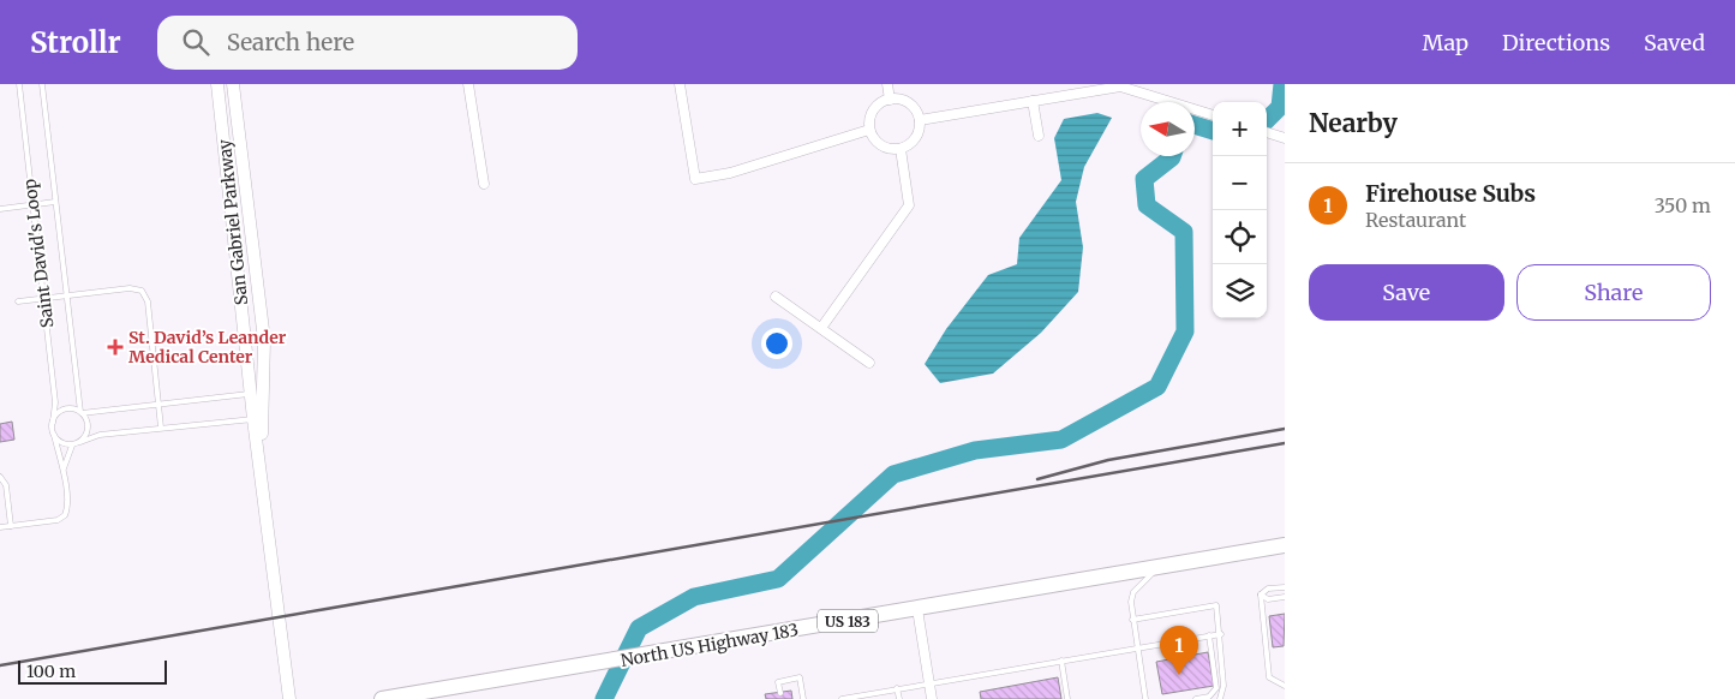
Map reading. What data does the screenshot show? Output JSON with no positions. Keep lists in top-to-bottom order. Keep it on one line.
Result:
{"streets":{"main road":["US 183","North US Highway 183"],"street":["San Gabriel Parkway"],"lane":["Saint David's Loop"]},"places":{"health":["St. David’s Leander Medical Center"]},"scale_bar":"100 m","north":"left","page":{"header":"Strollr","search":"Search here","nav":["Map","Directions","Saved"],"heading":"Nearby","map_buttons":["+","−"],"list":[{"mark":"1","name":"Firehouse Subs","note":"Restaurant","value":"350 m"}],"buttons":["Save","Share"],"pins":"1","scale":"100 m"}}
